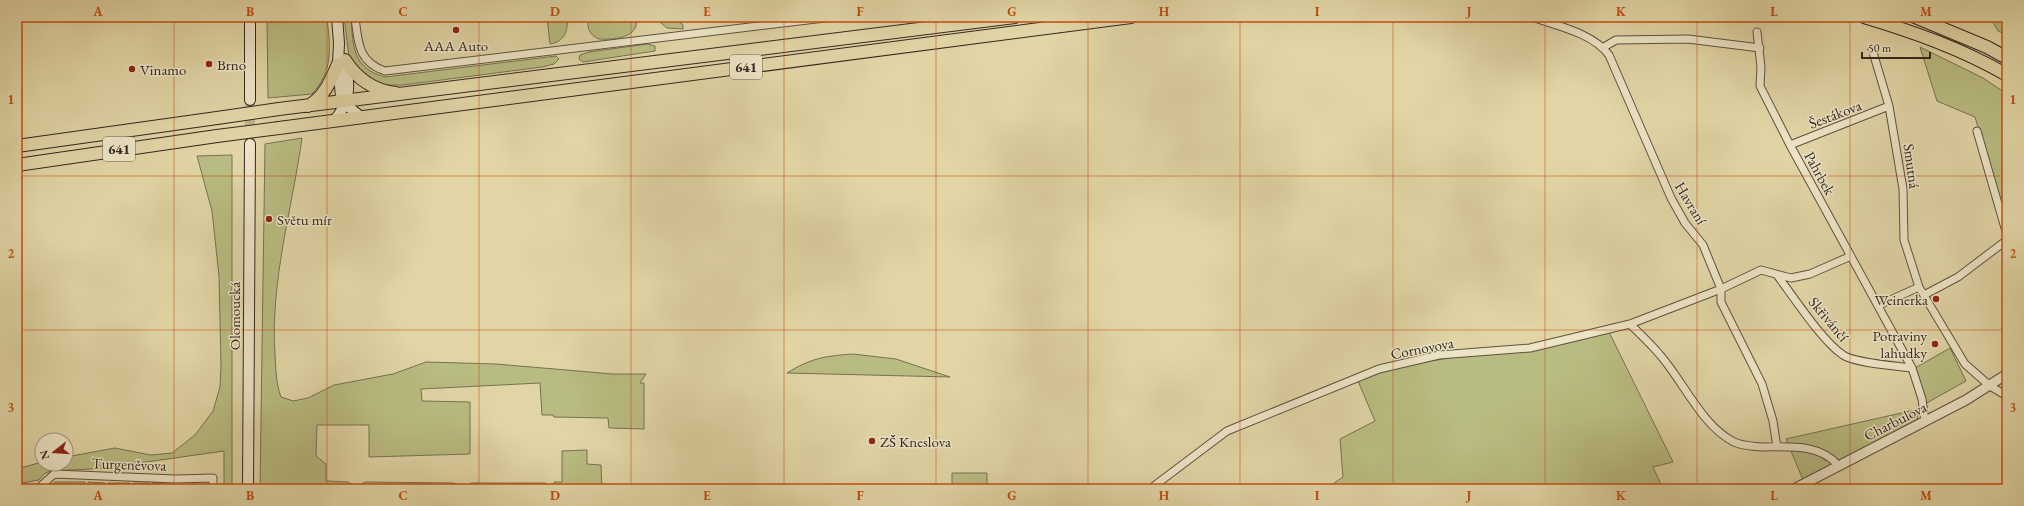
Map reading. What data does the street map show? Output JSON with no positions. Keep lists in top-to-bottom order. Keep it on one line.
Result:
{"streets":{"highway":["641"],"main road":["Olomoucká"],"street":["Šestákova","Smutná","Pahrbek","Havraní","Skřivánčí","Cornovova","Charbulova","Turgeněvova"]},"crossings":[["Šestákova","Smutná"],["Šestákova","Pahrbek"],["Smutná","Charbulova"],["Pahrbek","Skřivánčí"],["Pahrbek","Charbulova"],["Havraní","Cornovova"],["Skřivánčí","Cornovova"]],"places":["AAA Auto","Brno","Vinamo","Světu mír","Weinerka","Potraviny lahudky","ZŠ Kneslova"],"scale_bar":"50 m","north":"left","grid":{"columns":["A","B","C","D","E","F","G","H","I","J","K","L","M"],"rows":["1","2","3"]}}
